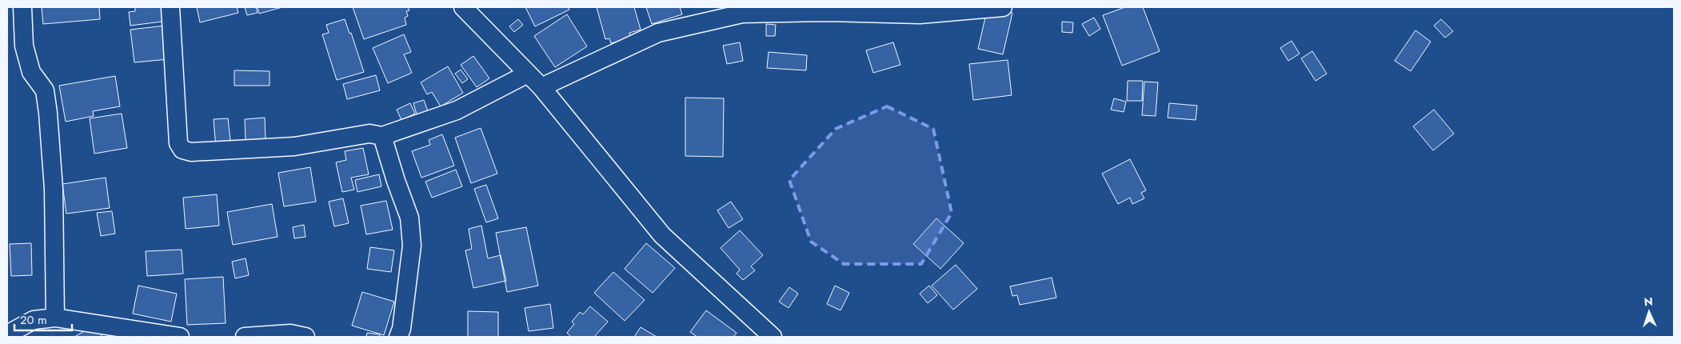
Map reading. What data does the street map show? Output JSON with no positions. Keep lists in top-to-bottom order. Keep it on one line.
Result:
{"scale_bar":"20 m","north":"top"}
